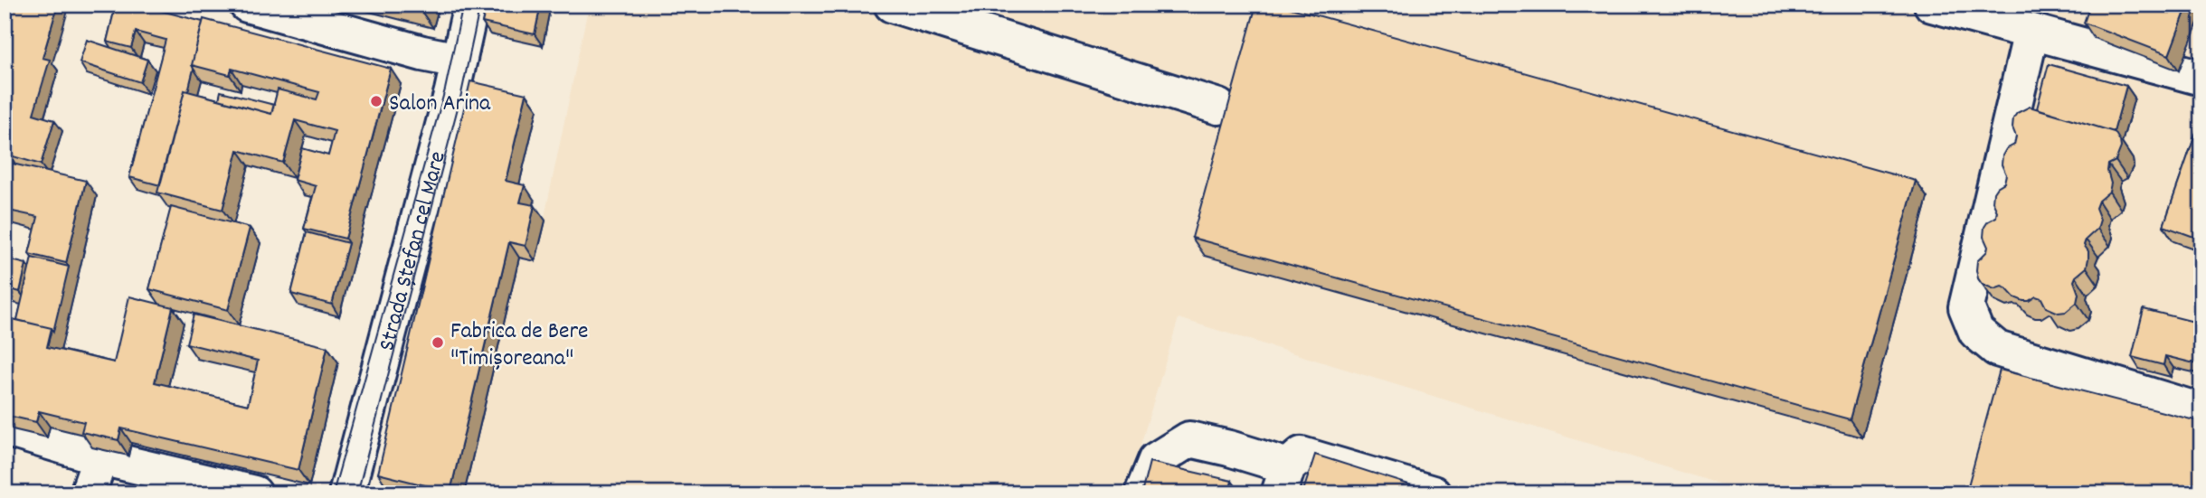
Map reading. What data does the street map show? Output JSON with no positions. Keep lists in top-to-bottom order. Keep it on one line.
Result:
{"streets":{"street":["Strada Ștefan cel Mare"]},"places":["Salon Arina","Fabrica de Bere \"Timișoreana\""]}
